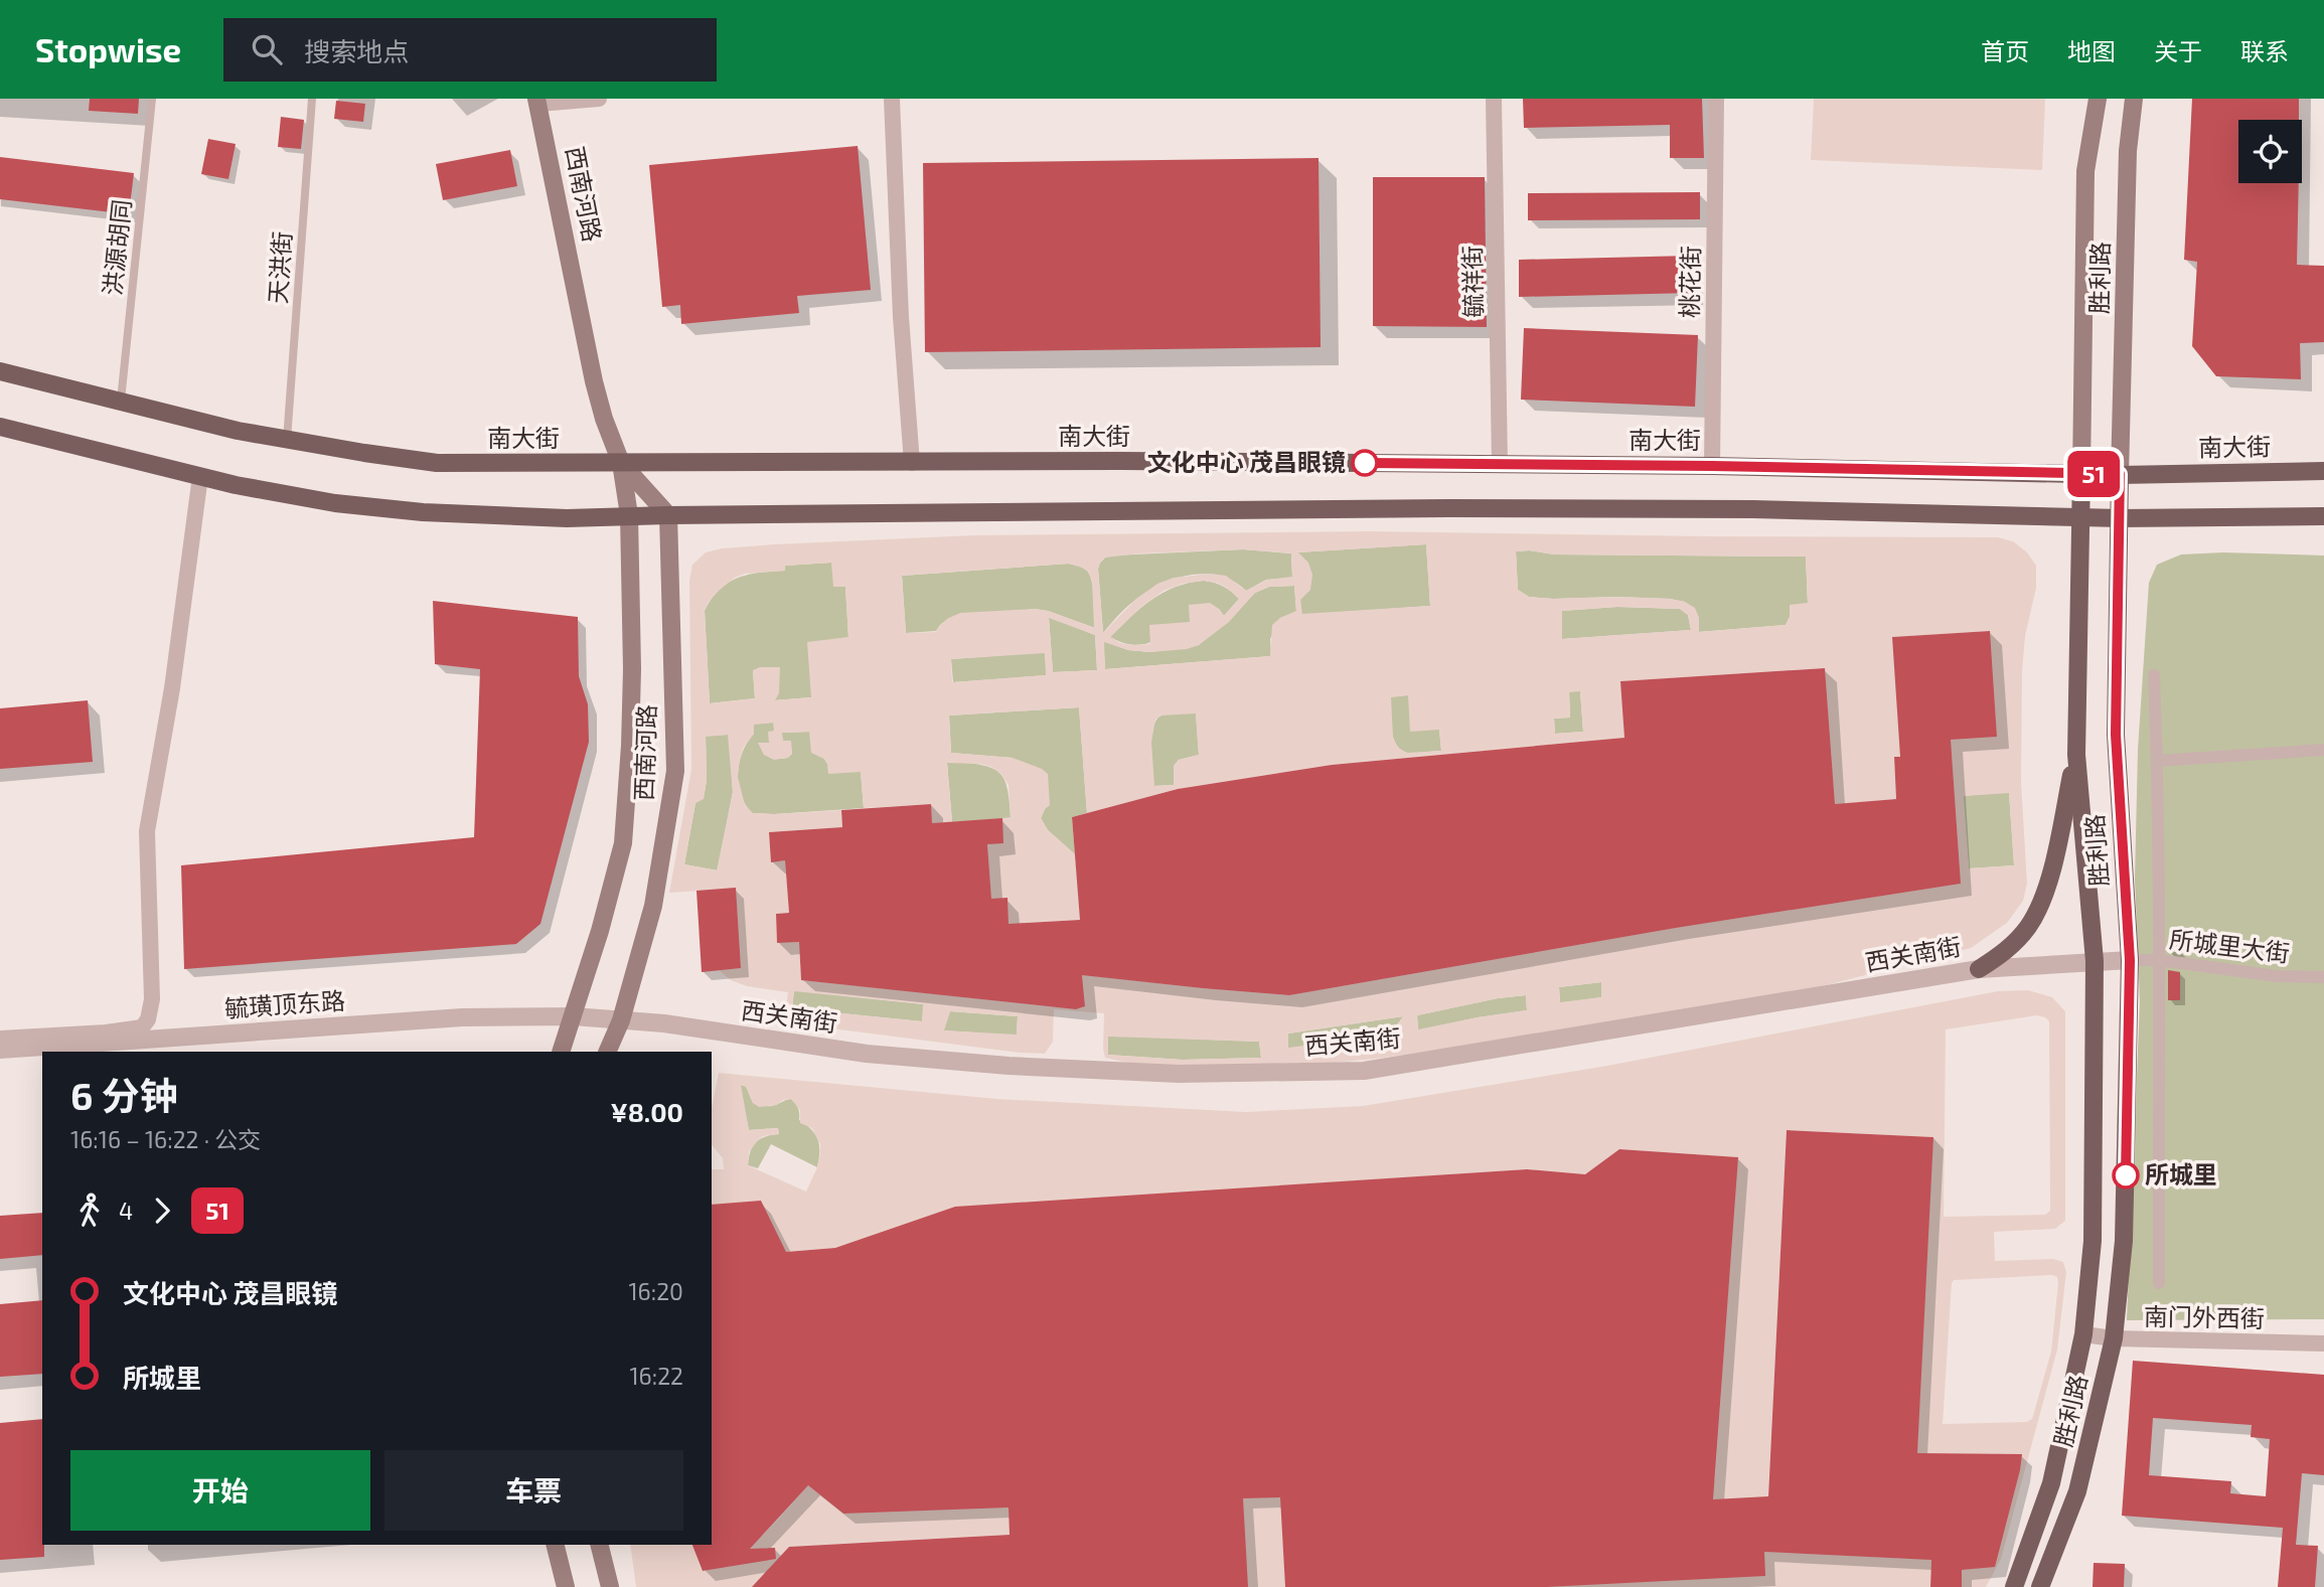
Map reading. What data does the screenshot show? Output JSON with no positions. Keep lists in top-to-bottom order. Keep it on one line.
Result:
{"streets":{"main road":["西南河路","胜利路","南大街"],"street":["毓祥街","桃花街","所城里大街","西关南街","毓璜顶东路","南门外西街"],"lane":["洪源胡同","天洪街"]},"crossings":[["西南河路","南大街"],["西南河路","西关南街"],["西南河路","毓璜顶东路"],["洪源胡同","南大街"],["天洪街","南大街"],["胜利路","南大街"],["胜利路","所城里大街"],["胜利路","西关南街"],["胜利路","南门外西街"],["毓祥街","南大街"],["桃花街","南大街"],["所城里大街","西关南街"],["西关南街","毓璜顶东路"]],"places":["文化中心 茂昌眼镜","所城里"],"lines":["bus line 51"],"page":{"header":"Stopwise","search":"搜索地点","nav":["首页","地图","关于","联系"],"on_map":"51","heading":["6 分钟","16:16 – 16:22 · 公交","¥8.00"],"legs":["4","51"],"list":[{"name":"文化中心 茂昌眼镜","value":"16:20"},{"name":"所城里","value":"16:22"}],"buttons":["开始","车票"]}}
